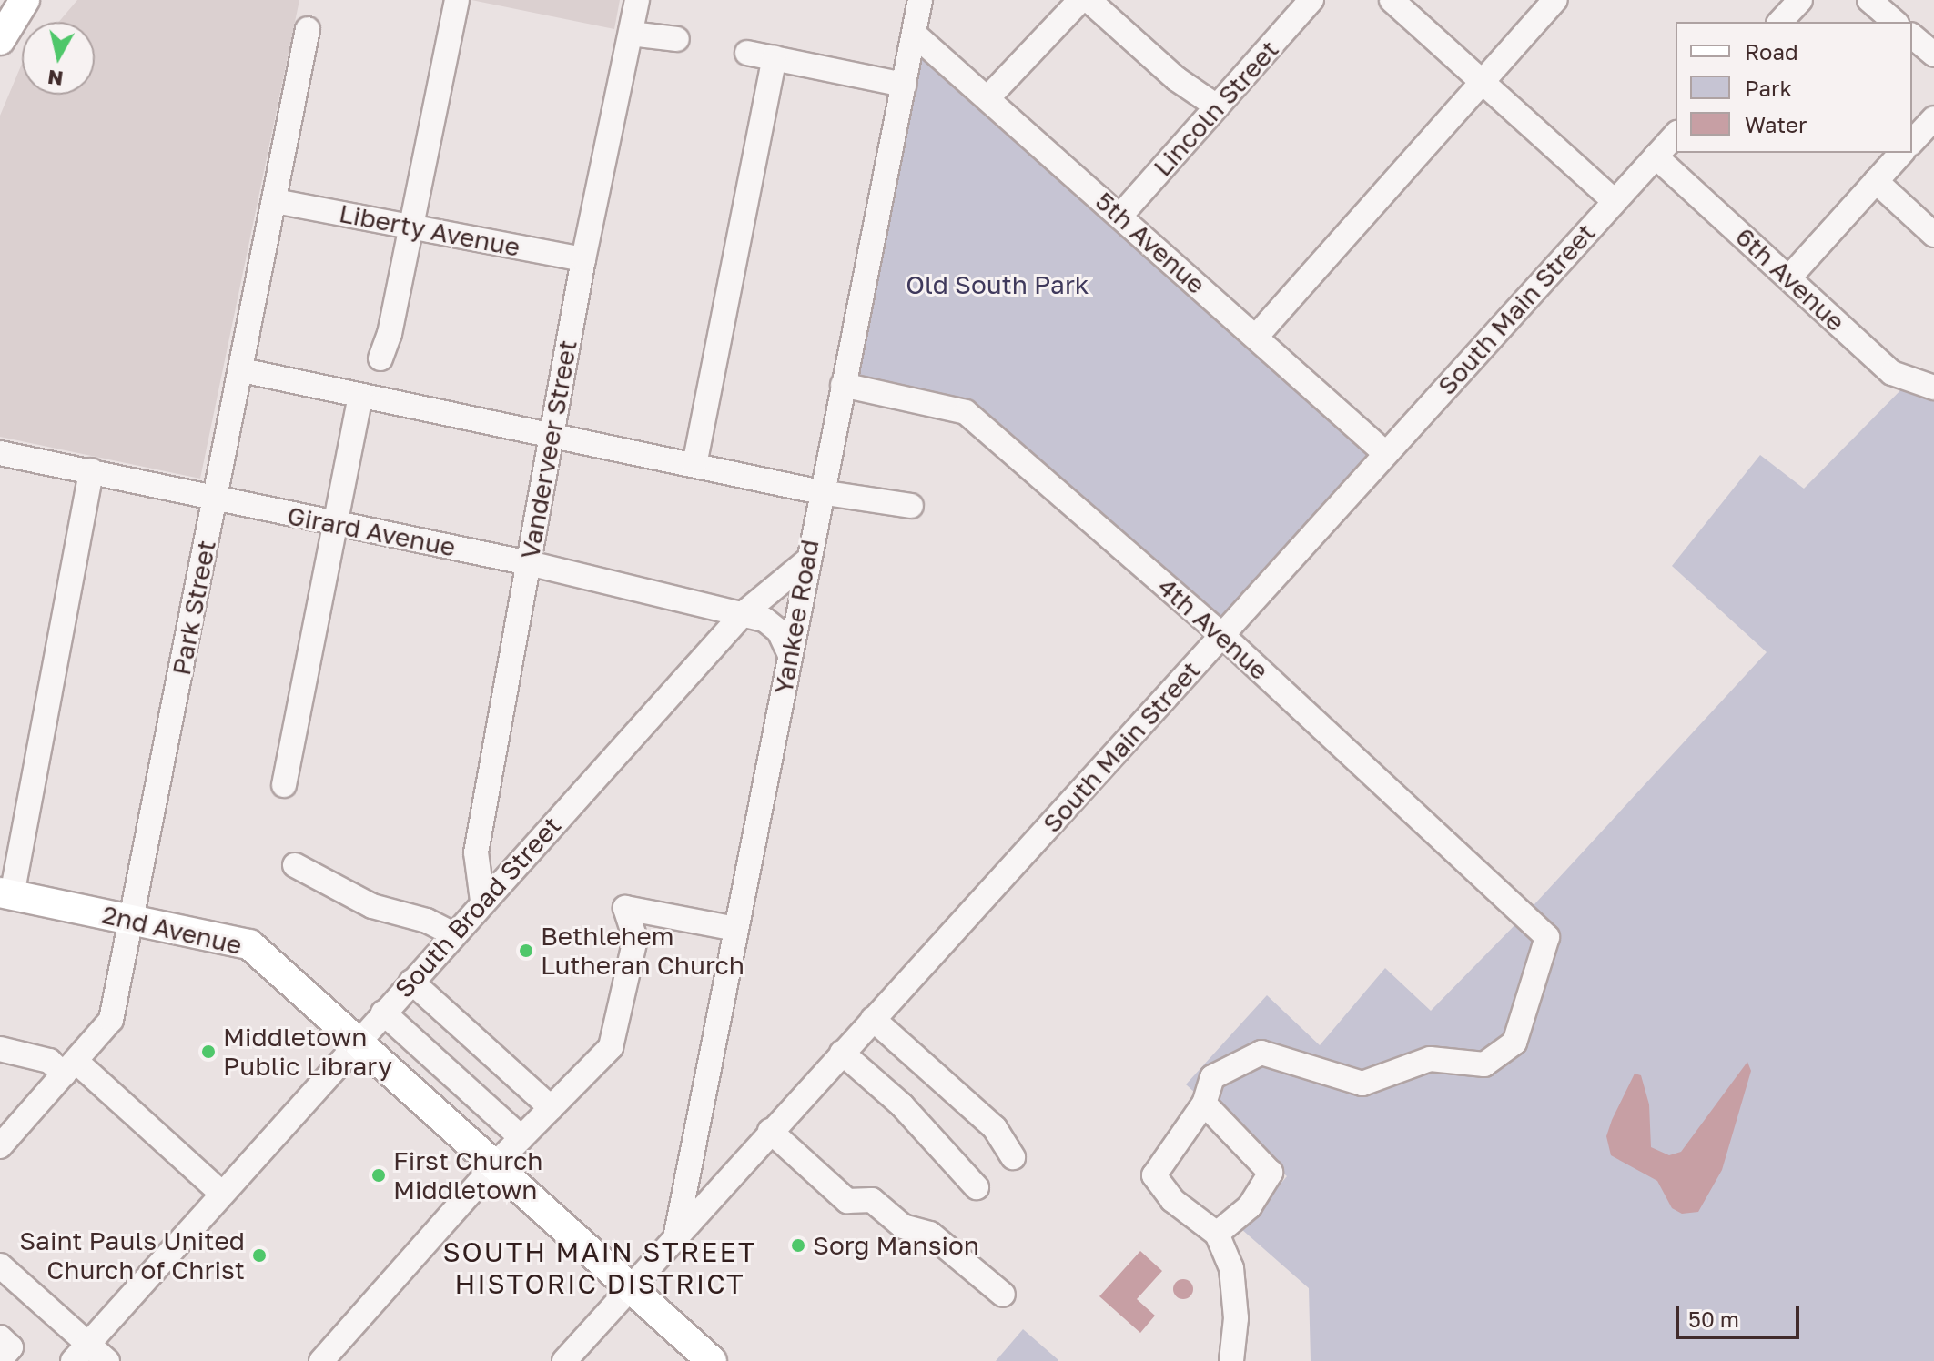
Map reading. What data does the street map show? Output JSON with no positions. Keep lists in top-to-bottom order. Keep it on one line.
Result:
{"streets":{"main road":["2nd Avenue"],"street":["Lincoln Street","Liberty Avenue","5th Avenue","6th Avenue","South Main Street","Vanderveer Street","Girard Avenue","Park Street","Yankee Road","4th Avenue","South Broad Street"]},"crossings":[["Lincoln Street","5th Avenue"],["Liberty Avenue","Vanderveer Street"],["Liberty Avenue","Park Street"],["5th Avenue","South Main Street"],["5th Avenue","Yankee Road"],["6th Avenue","South Main Street"],["South Main Street","Yankee Road"],["South Main Street","4th Avenue"],["South Main Street","2nd Avenue"],["Vanderveer Street","Girard Avenue"],["Vanderveer Street","South Broad Street"],["Girard Avenue","Park Street"],["Girard Avenue","Yankee Road"],["Girard Avenue","South Broad Street"],["Park Street","2nd Avenue"],["Yankee Road","4th Avenue"],["Yankee Road","South Broad Street"],["South Broad Street","2nd Avenue"]],"districts":["SOUTH MAIN STREET HISTORIC DISTRICT"],"parks":["Old South Park"],"places":["Bethlehem Lutheran Church","Middletown Public Library","First Church Middletown","Sorg Mansion","Saint Pauls United Church of Christ"],"legend":["Road","Park","Water"],"scale_bar":"50 m","north":"bottom"}
